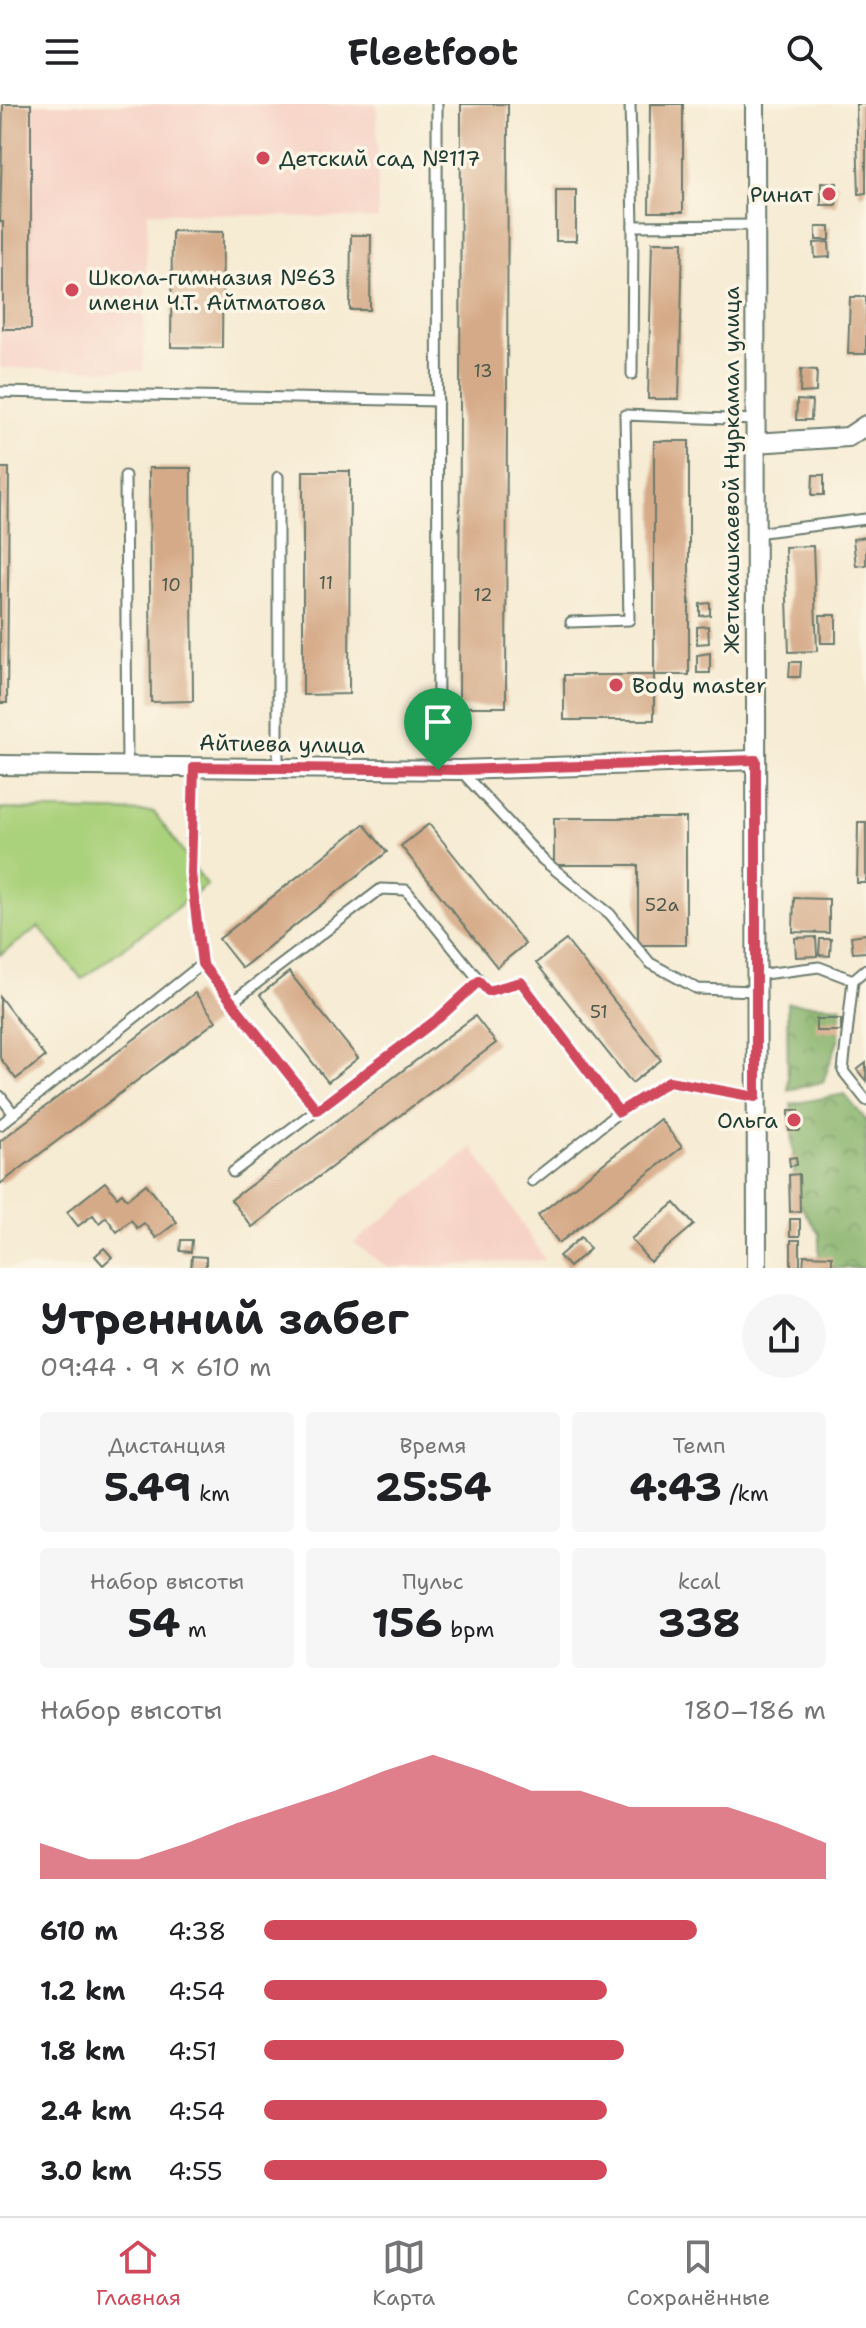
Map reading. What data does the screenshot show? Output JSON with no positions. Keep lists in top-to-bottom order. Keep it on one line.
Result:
{"streets":{"street":["Жетикашкаевой Нуркамал улица","Айтиева улица"]},"crossings":[["Жетикашкаевой Нуркамал улица","Айтиева улица"]],"places":["Детский сад №117","Ринат","Школа-гимназия №63 имени Ч.Т. Айтматова","Body master","Ольга"],"house_numbers":["13","11","10","12","52а","51"],"page":{"header":"Fleetfoot","heading":["Утренний забег","09:44 · 9 × 610 m"],"stats":[["Дистанция","5.49 km"],["Время","25:54"],["Темп","4:43 /km"],["Набор высоты","54 m"],["Пульс","156 bpm"],["kcal","338"]],"chart":["Набор высоты","180–186 m"],"list":[{"name":"610 m","note":"4:38"},{"name":"1.2 km","note":"4:54"},{"name":"1.8 km","note":"4:51"},{"name":"2.4 km","note":"4:54"},{"name":"3.0 km","note":"4:55"}],"tabs":["Главная","Карта","Сохранённые"]}}
